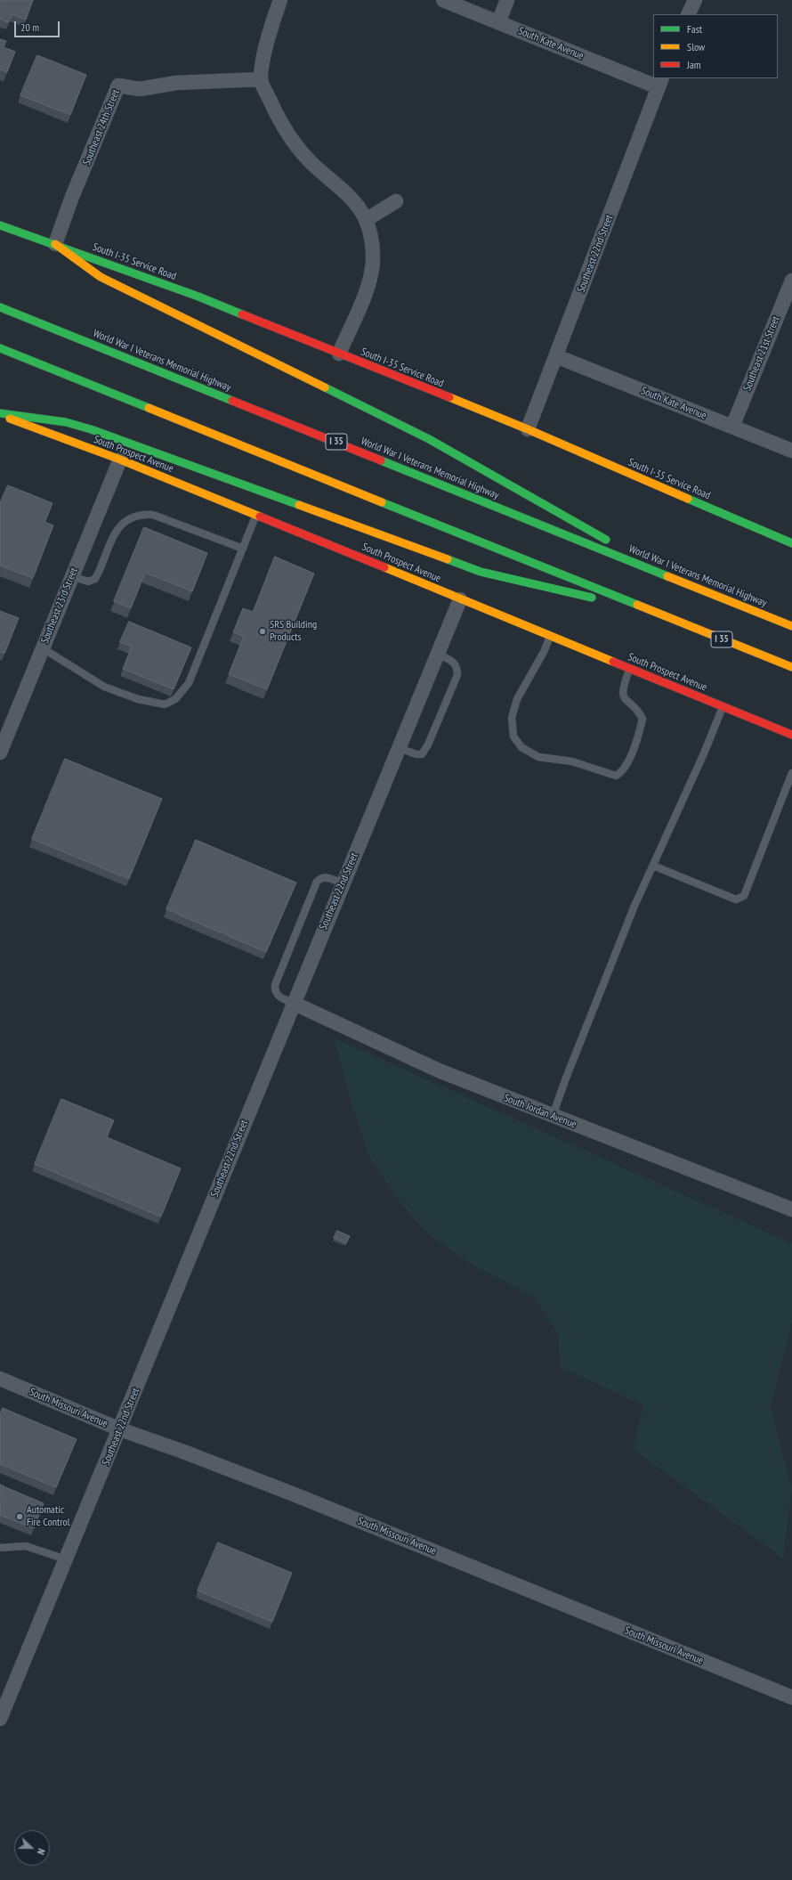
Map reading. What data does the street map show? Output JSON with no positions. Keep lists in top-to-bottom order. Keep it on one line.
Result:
{"streets":{"main road":["South I-35 Service Road","World War I Veterans Memorial Highway","I 35","South Prospect Avenue"],"street":["South Kate Avenue","Southeast 24th Street","Southeast 22nd Street","Southeast 21st Street","Southeast 23rd Street","South Jordan Avenue","South Missouri Avenue"]},"crossings":[["South Kate Avenue","Southeast 22nd Street"],["South Kate Avenue","Southeast 21st Street"],["Southeast 24th Street","South I-35 Service Road"],["Southeast 22nd Street","South I-35 Service Road"],["Southeast 22nd Street","South Prospect Avenue"],["Southeast 22nd Street","South Jordan Avenue"],["Southeast 22nd Street","South Missouri Avenue"],["South Prospect Avenue","Southeast 23rd Street"]],"places":["SRS Building Products","Automatic Fire Control"],"legend":["Fast","Slow","Jam"],"scale_bar":"20 m","north":"right"}
